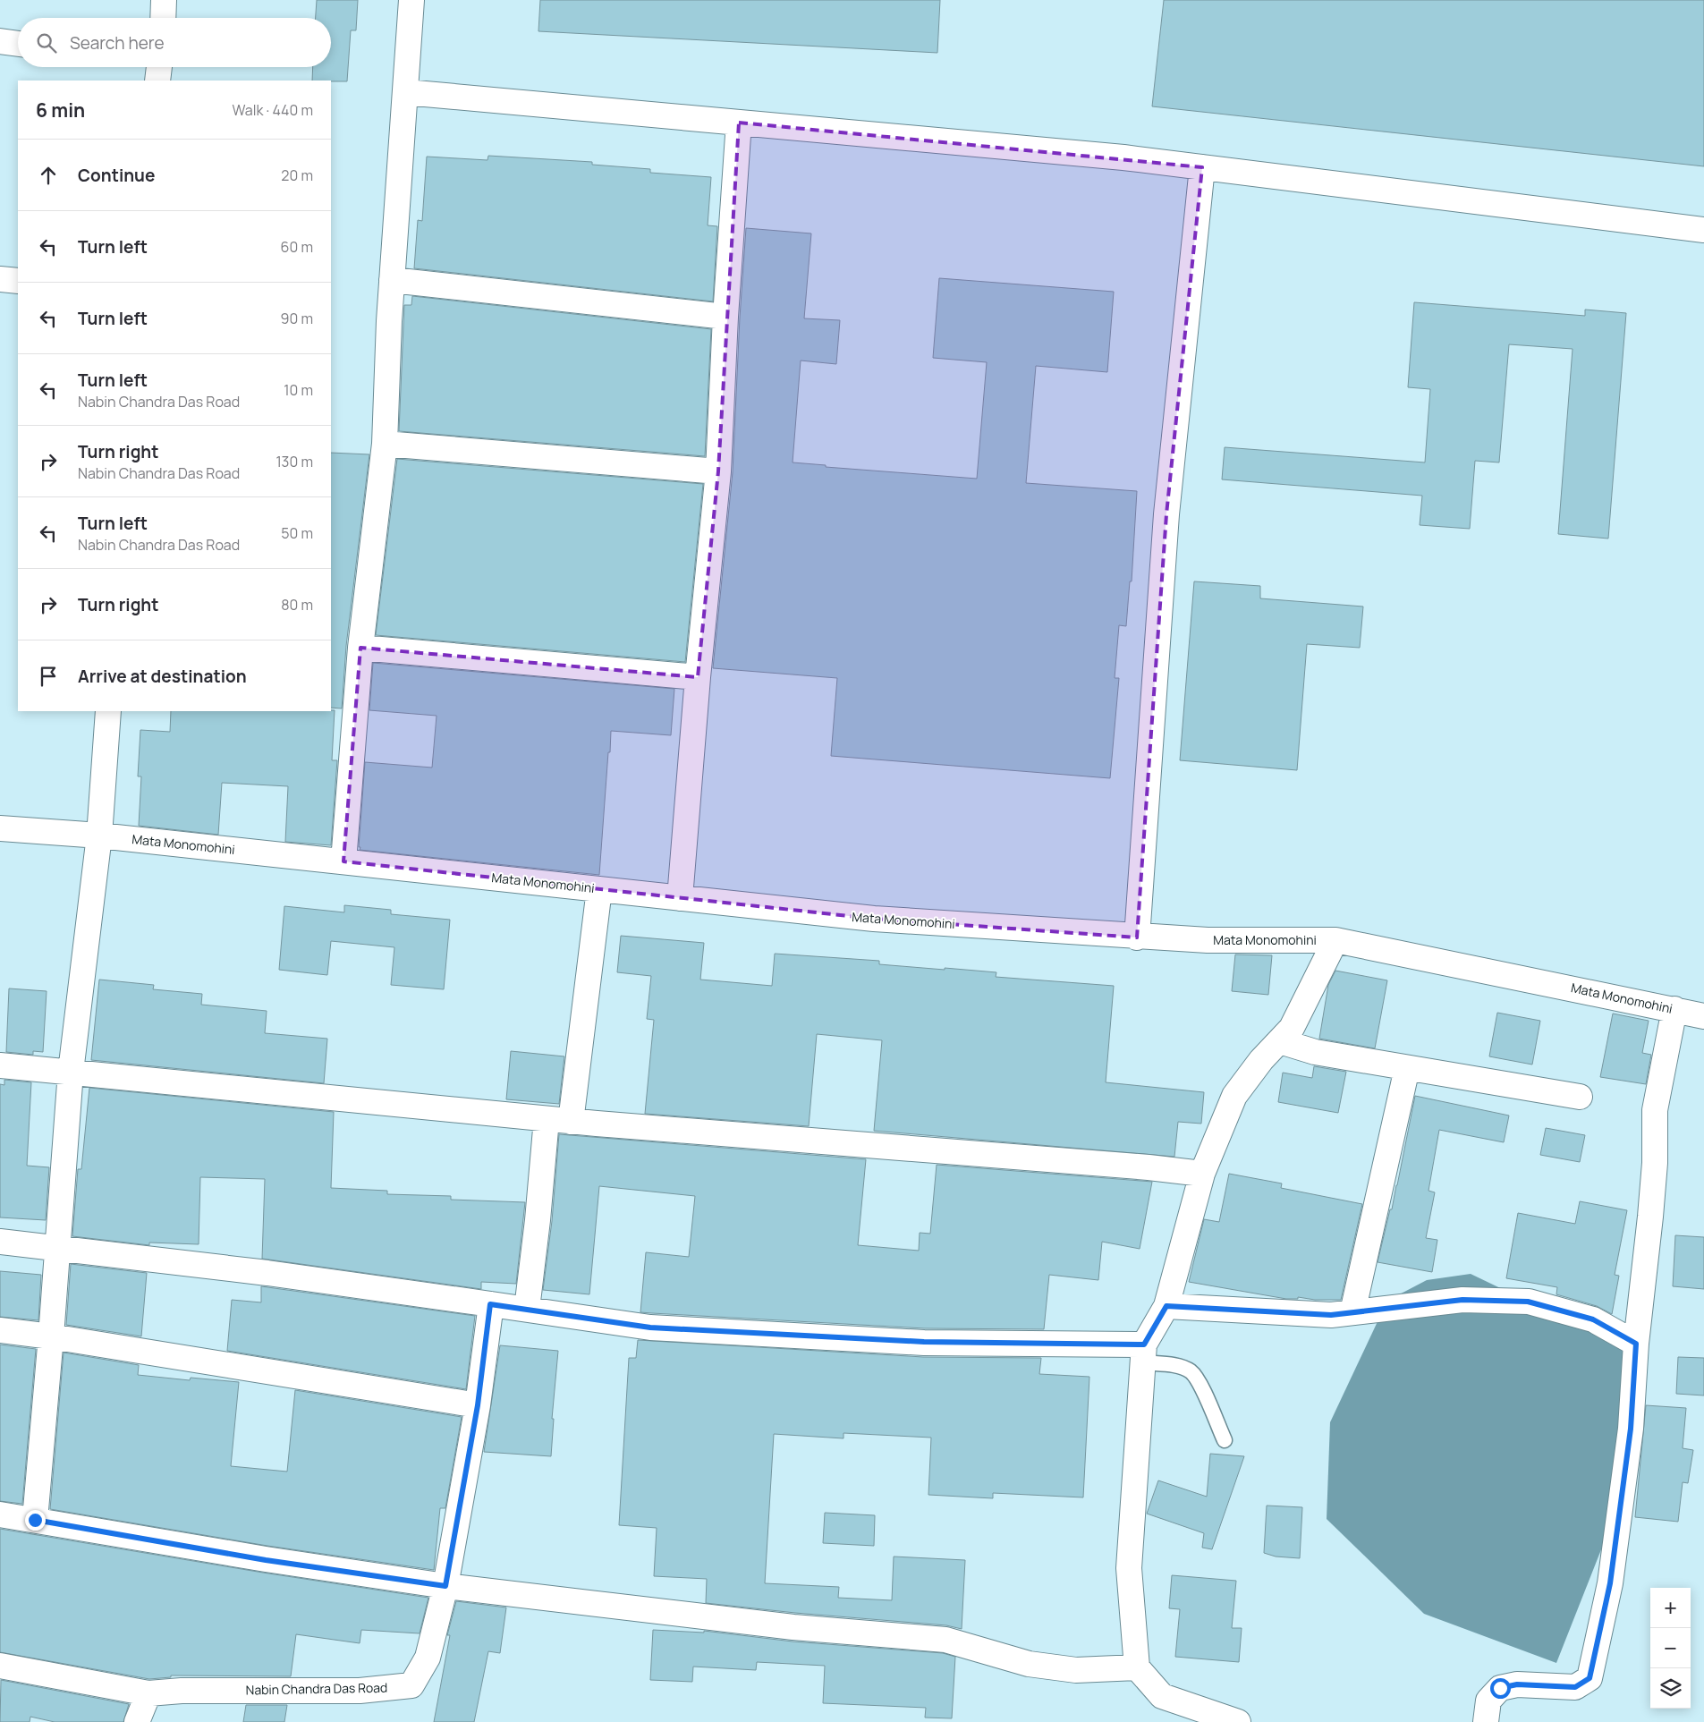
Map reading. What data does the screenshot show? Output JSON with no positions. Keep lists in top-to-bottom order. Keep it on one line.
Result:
{"streets":{"street":["Mata Monomohini","Nabin Chandra Das Road"]},"page":{"search":"Search here","heading":["6 min","Walk · 440 m"],"list":[["Continue","20 m"],["Turn left","60 m"],["Turn left","90 m"],["Turn left","Nabin Chandra Das Road","10 m"],["Turn right","Nabin Chandra Das Road","130 m"],["Turn left","Nabin Chandra Das Road","50 m"],["Turn right","80 m"],"Arrive at destination"],"map_buttons":["+","−"]}}
